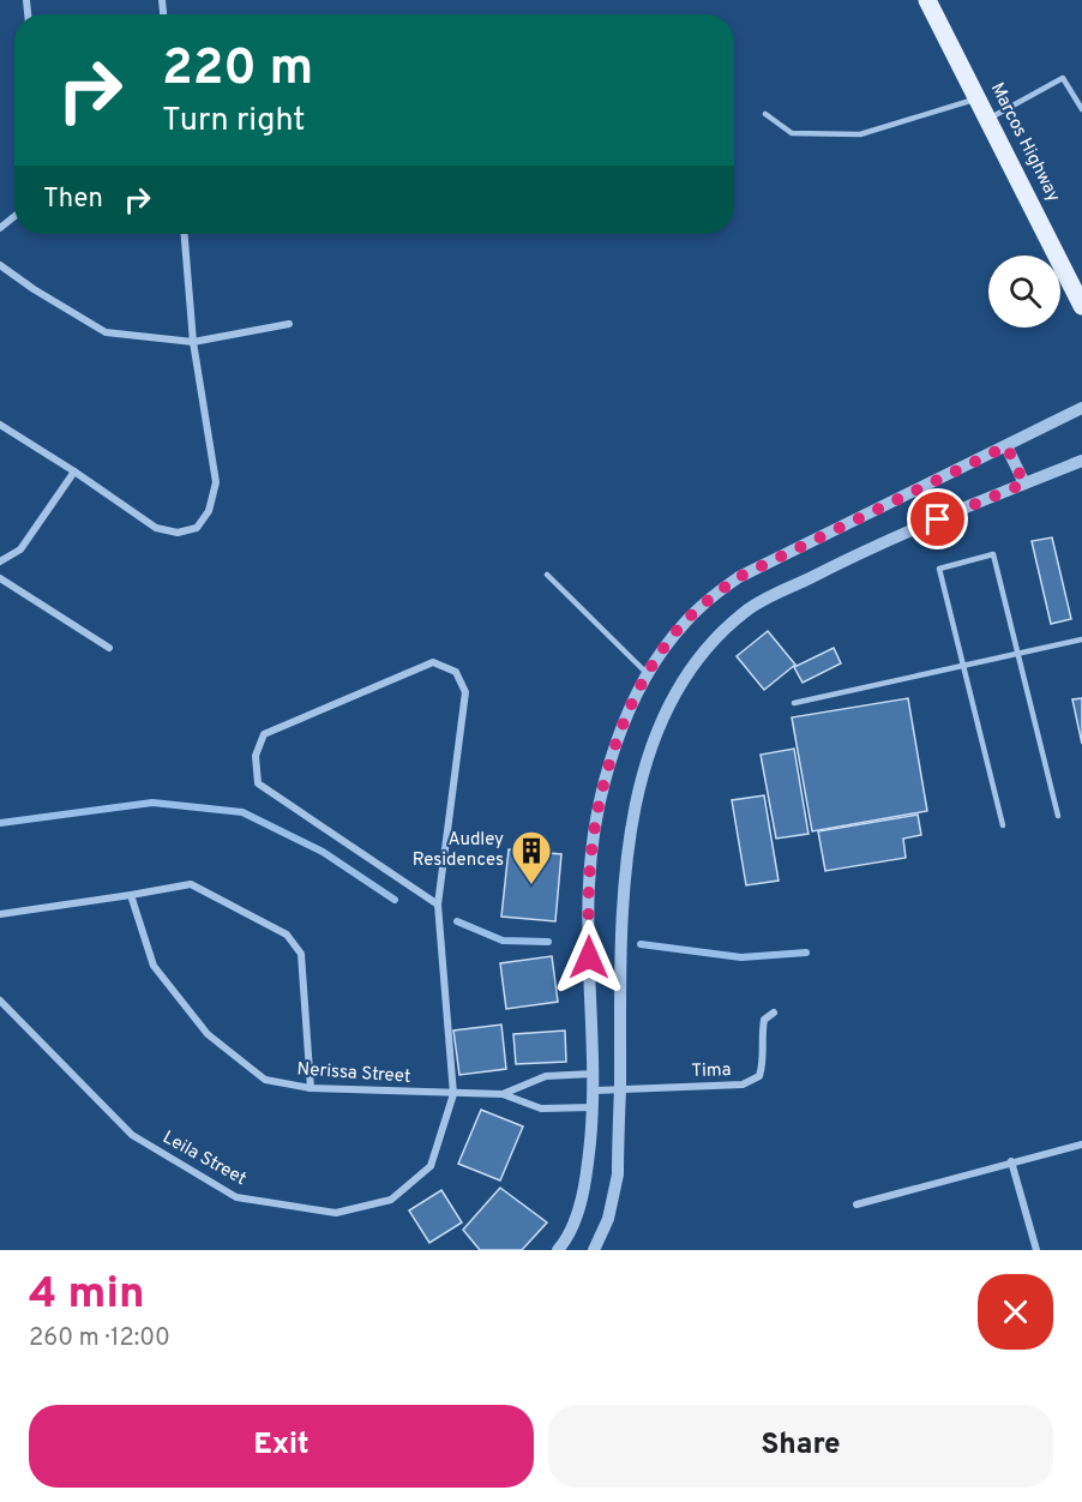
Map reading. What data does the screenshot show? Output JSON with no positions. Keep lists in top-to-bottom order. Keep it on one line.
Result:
{"streets":{"main road":["Marcos Highway"],"street":["Tima","Nerissa Street","Leila Street"]},"crossings":[["Nerissa Street","Leila Street"]],"places":{"building":["Audley Residences"]},"page":{"turn":["220 m","Turn right"],"then":"Then","heading":["4 min","260 m · 12:00"],"buttons":["Exit","Share"]}}
